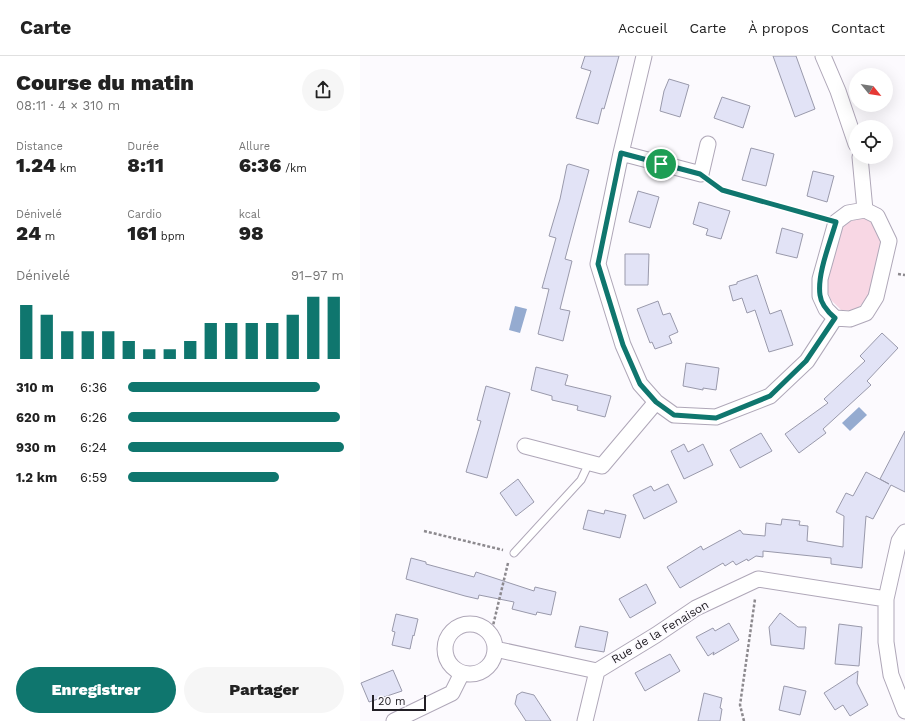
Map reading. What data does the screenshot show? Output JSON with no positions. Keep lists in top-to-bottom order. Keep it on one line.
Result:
{"streets":{"street":["Rue de la Fenaison"]},"scale_bar":"20 m","north":"bottom right","page":{"header":"Carte","nav":["Accueil","Carte","À propos","Contact"],"heading":["Course du matin","08:11 · 4 × 310 m"],"stats":[["Distance","1.24 km"],["Durée","8:11"],["Allure","6:36 /km"],["Dénivelé","24 m"],["Cardio","161 bpm"],["kcal","98"]],"chart":["Dénivelé","91–97 m"],"list":[{"name":"310 m","note":"6:36"},{"name":"620 m","note":"6:26"},{"name":"930 m","note":"6:24"},{"name":"1.2 km","note":"6:59"}],"buttons":["Enregistrer","Partager"],"scale":"20 m"}}
